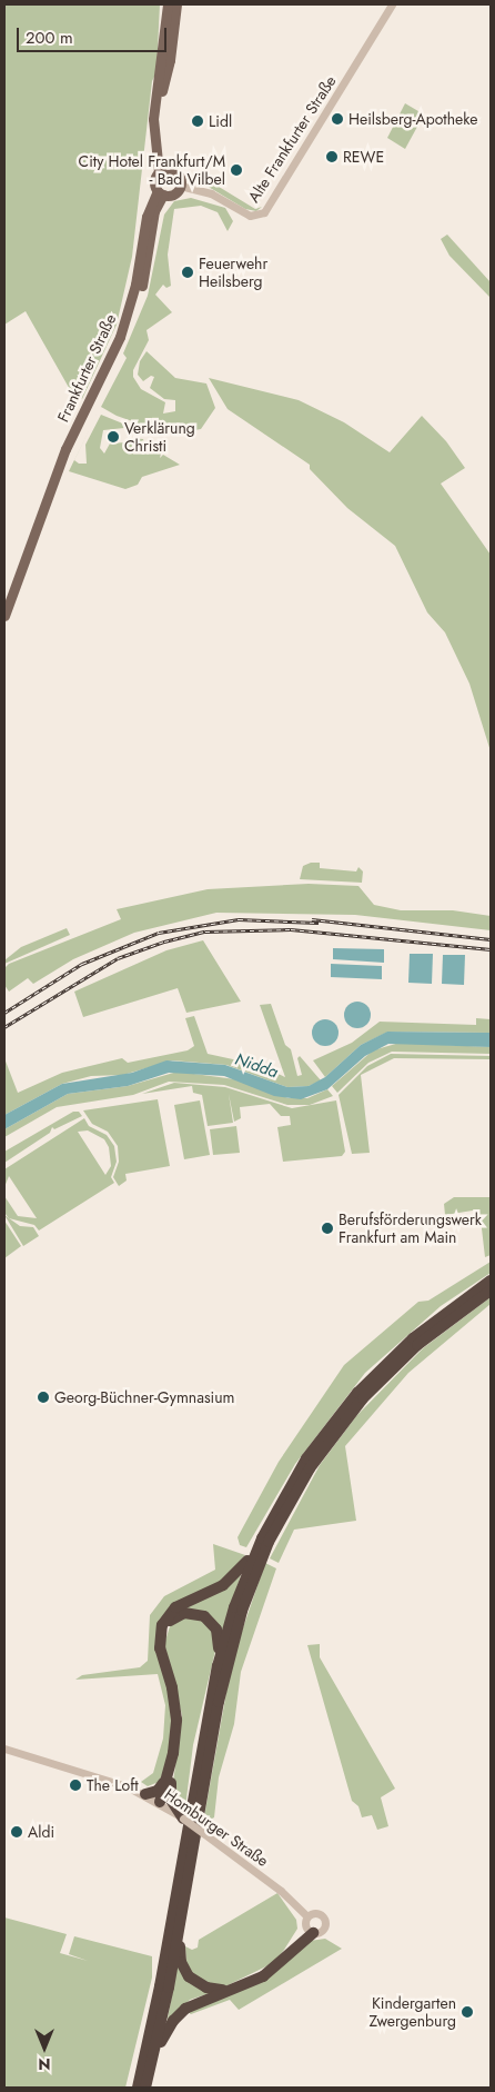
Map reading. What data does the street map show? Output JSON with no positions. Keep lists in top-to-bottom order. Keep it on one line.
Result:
{"streets":{"main road":["Frankfurter Straße"],"street":["Alte Frankfurter Straße","Homburger Straße"]},"crossings":[["Alte Frankfurter Straße","Frankfurter Straße"]],"water":["Nidda"],"places":["Heilsberg-Apotheke","Lidl","REWE","City Hotel Frankfurt/M - Bad Vilbel","Feuerwehr Heilsberg","Verklärung Christi","Berufsförderungswerk Frankfurt am Main","Georg-Büchner-Gymnasium","The Loft","Aldi","Kindergarten Zwergenburg"],"scale_bar":"200 m","north":"bottom"}
